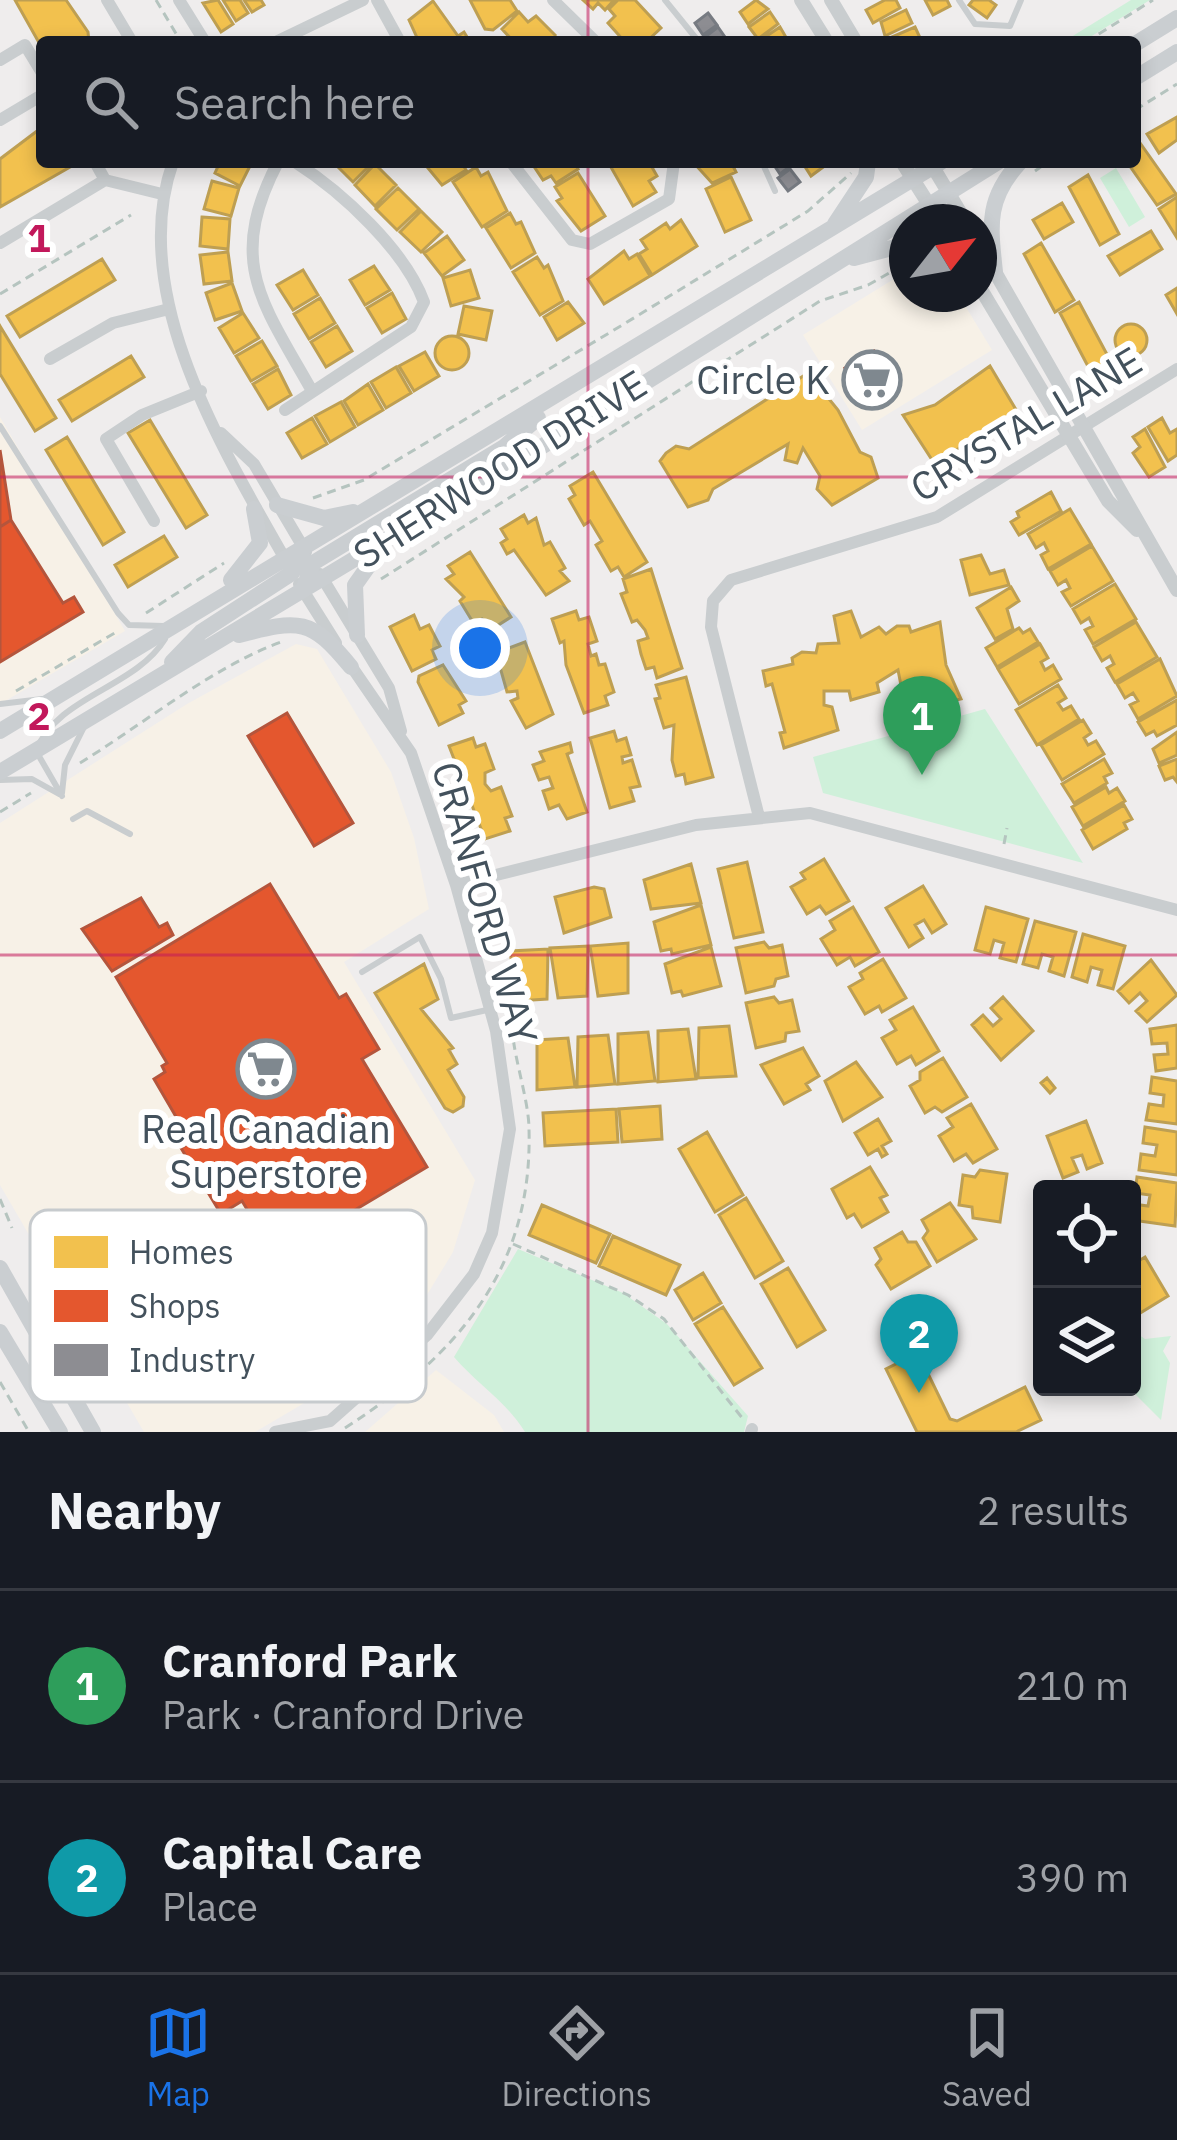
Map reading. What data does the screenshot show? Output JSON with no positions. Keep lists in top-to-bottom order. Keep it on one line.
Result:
{"streets":{"main road":["SHERWOOD DRIVE"],"street":["CRYSTAL LANE","CRANFORD WAY"]},"crossings":[["SHERWOOD DRIVE","CRANFORD WAY"]],"places":{"supermarket":["Circle K","Real Canadian Superstore"]},"legend":["Homes","Shops","Industry"],"north":"top right","page":{"search":"Search here","pins":["1","2"],"heading":["Nearby","2 results"],"list":[{"mark":"1","name":"Cranford Park","note":"Park · Cranford Drive","value":"210 m"},{"mark":"2","name":"Capital Care","note":"Place","value":"390 m"}],"nav":["Map","Directions","Saved"]},"grid":{"rows":["1","2"]}}
